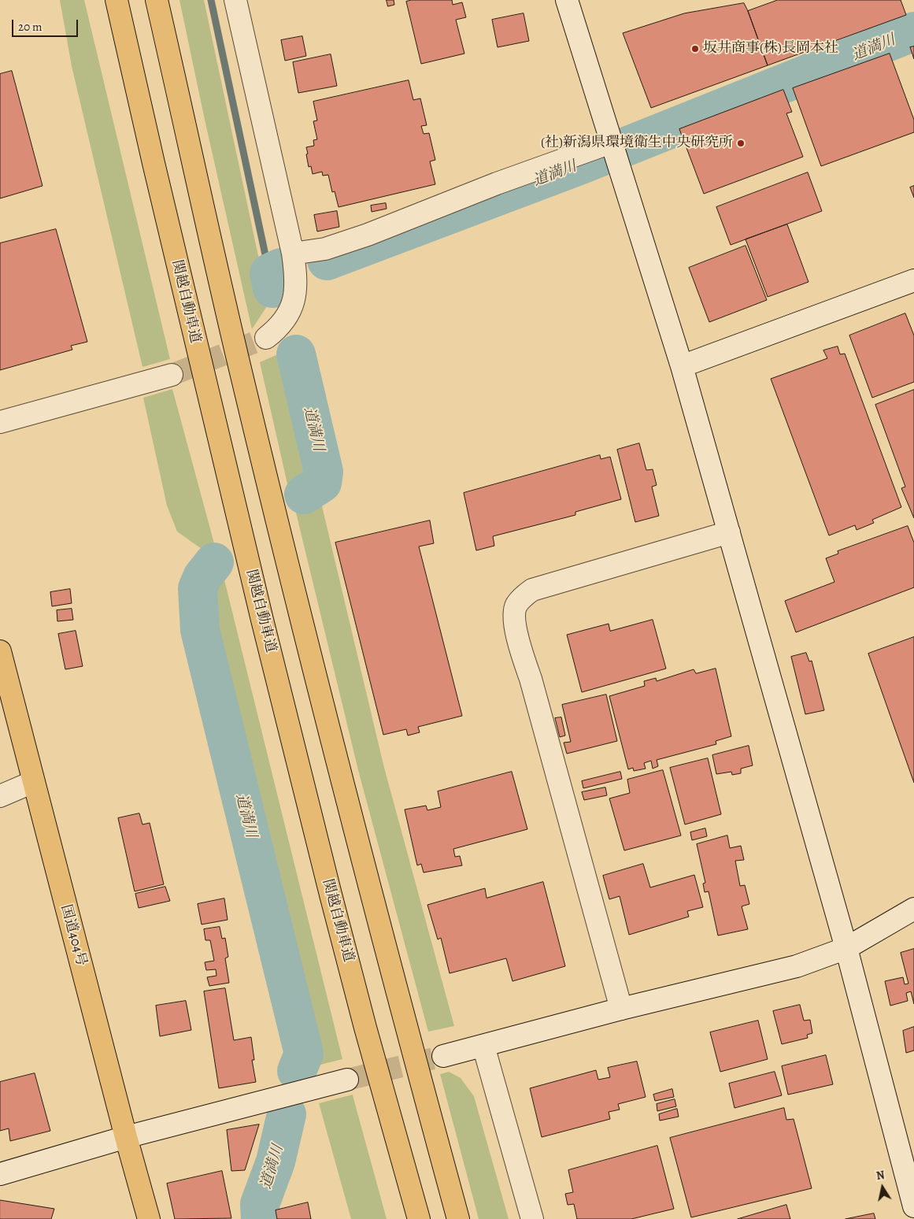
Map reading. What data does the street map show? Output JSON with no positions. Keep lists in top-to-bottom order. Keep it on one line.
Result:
{"streets":{"highway":["関越自動車道","国道404号"]},"water":["道満川"],"places":["坂井商事(株)長岡本社","(社)新潟県環境衛生中央研究所"],"scale_bar":"20 m","north":"top"}
